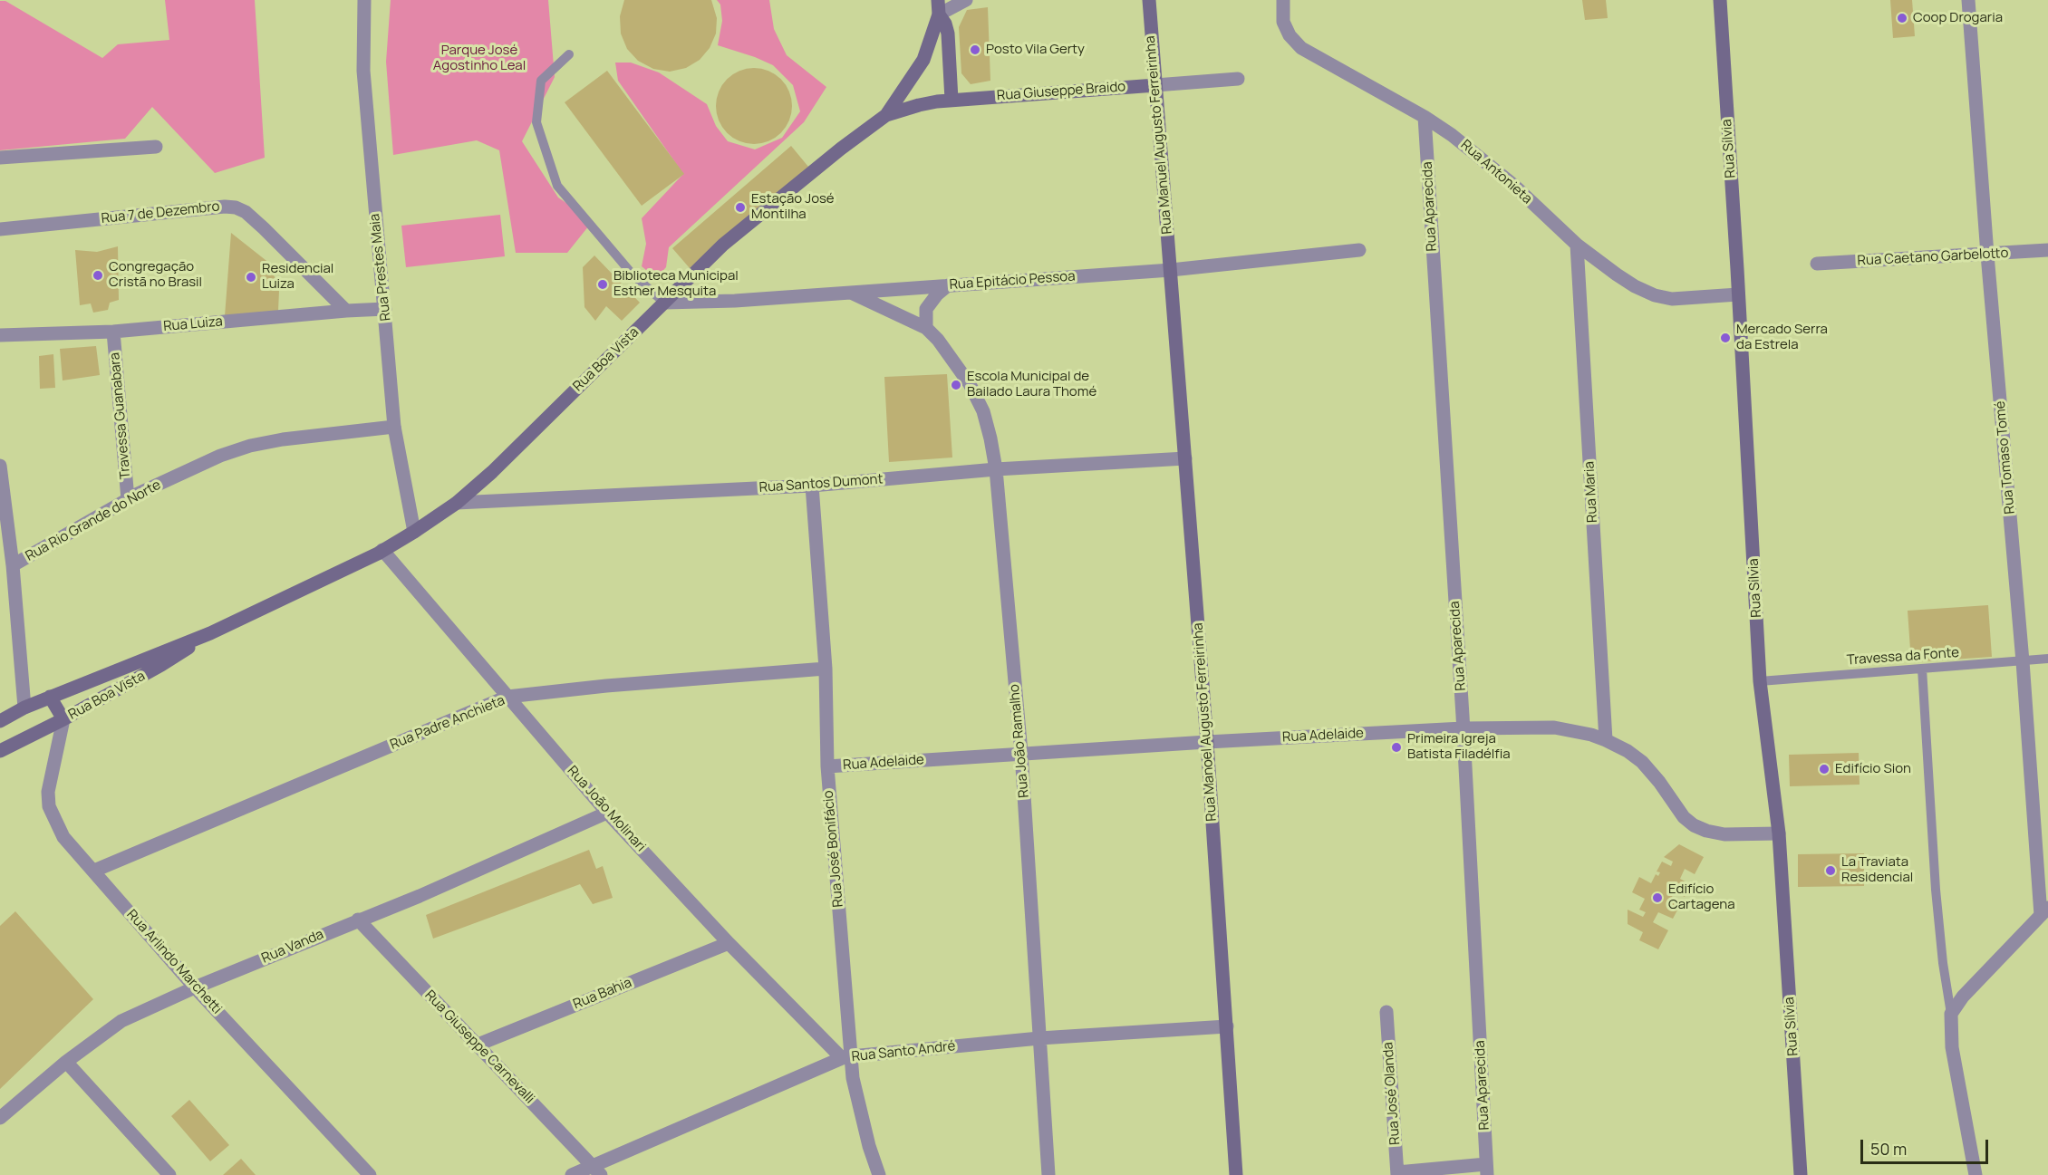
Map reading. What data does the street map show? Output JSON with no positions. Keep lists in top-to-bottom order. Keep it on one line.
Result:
{"streets":{"main road":["Rua Giuseppe Braido","Rua Manuel Augusto Ferreirinha","Rua Sílvia","Rua Boa Vista","Rua Manoel Augusto Ferreirinha"],"street":["Rua Antonieta","Rua Aparecida","Rua 7 de Dezembro","Rua Caetano Garbelotto","Rua Prestes Maia","Rua Epitácio Pessoa","Rua Luiza","Travessa Guanabara","Rua Tomaso Tomé","Rua Santos Dumont","Rua Maria","Rua Rio Grande do Norte","Rua Padre Anchieta","Rua Adelaide","Rua João Ramalho","Rua João Molinari","Rua José Bonifácio","Rua Vanda","Rua Arlindo Marchetti","Rua Bahia","Rua Giuseppe Carnevalli","Rua Santo André","Rua José Olanda"],"lane":["Travessa da Fonte"]},"crossings":[["Rua Giuseppe Braido","Rua Manuel Augusto Ferreirinha"],["Rua Giuseppe Braido","Rua Boa Vista"],["Rua Manuel Augusto Ferreirinha","Rua Epitácio Pessoa"],["Rua Manuel Augusto Ferreirinha","Rua Manoel Augusto Ferreirinha"],["Rua Sílvia","Rua Antonieta"],["Rua Sílvia","Travessa da Fonte"],["Rua Sílvia","Rua Adelaide"],["Rua Antonieta","Rua Aparecida"],["Rua Antonieta","Rua Maria"],["Rua Aparecida","Rua Adelaide"],["Rua 7 de Dezembro","Rua Luiza"],["Rua Caetano Garbelotto","Rua Tomaso Tomé"],["Rua Prestes Maia","Rua Luiza"],["Rua Prestes Maia","Rua Boa Vista"],["Rua Prestes Maia","Rua Rio Grande do Norte"],["Rua Epitácio Pessoa","Rua Boa Vista"],["Rua Epitácio Pessoa","Rua Manoel Augusto Ferreirinha"],["Rua Epitácio Pessoa","Rua João Ramalho"],["Rua Luiza","Travessa Guanabara"],["Rua Boa Vista","Rua Santos Dumont"],["Rua Boa Vista","Rua João Molinari"],["Rua Boa Vista","Rua Arlindo Marchetti"],["Travessa Guanabara","Rua Rio Grande do Norte"],["Rua Tomaso Tomé","Travessa da Fonte"],["Rua Santos Dumont","Rua Manoel Augusto Ferreirinha"],["Rua Santos Dumont","Rua João Ramalho"],["Rua Santos Dumont","Rua José Bonifácio"],["Rua Maria","Rua Adelaide"],["Rua Manoel Augusto Ferreirinha","Rua Adelaide"],["Rua Manoel Augusto Ferreirinha","Rua Santo André"],["Rua Padre Anchieta","Rua João Molinari"],["Rua Padre Anchieta","Rua José Bonifácio"],["Rua Padre Anchieta","Rua Arlindo Marchetti"],["Rua Adelaide","Rua João Ramalho"],["Rua Adelaide","Rua José Bonifácio"],["Rua João Ramalho","Rua Santo André"],["Rua João Molinari","Rua José Bonifácio"],["Rua João Molinari","Rua Vanda"],["Rua João Molinari","Rua Bahia"],["Rua João Molinari","Rua Santo André"],["Rua José Bonifácio","Rua Santo André"],["Rua Vanda","Rua Arlindo Marchetti"],["Rua Vanda","Rua Giuseppe Carnevalli"],["Rua Bahia","Rua Giuseppe Carnevalli"],["Rua Giuseppe Carnevalli","Rua Santo André"]],"parks":["Parque José Agostinho Leal"],"places":["Coop Drogaria","Posto Vila Gerty","Estação José Montilha","Congregação Cristã no Brasil","Residencial Luiza","Biblioteca Municipal Esther Mesquita","Mercado Serra da Estrela","Escola Municipal de Bailado Laura Thomé","Primeira Igreja Batista Filadélfia","Edifício Sion","La Traviata Residencial","Edifício Cartagena"],"scale_bar":"50 m"}
